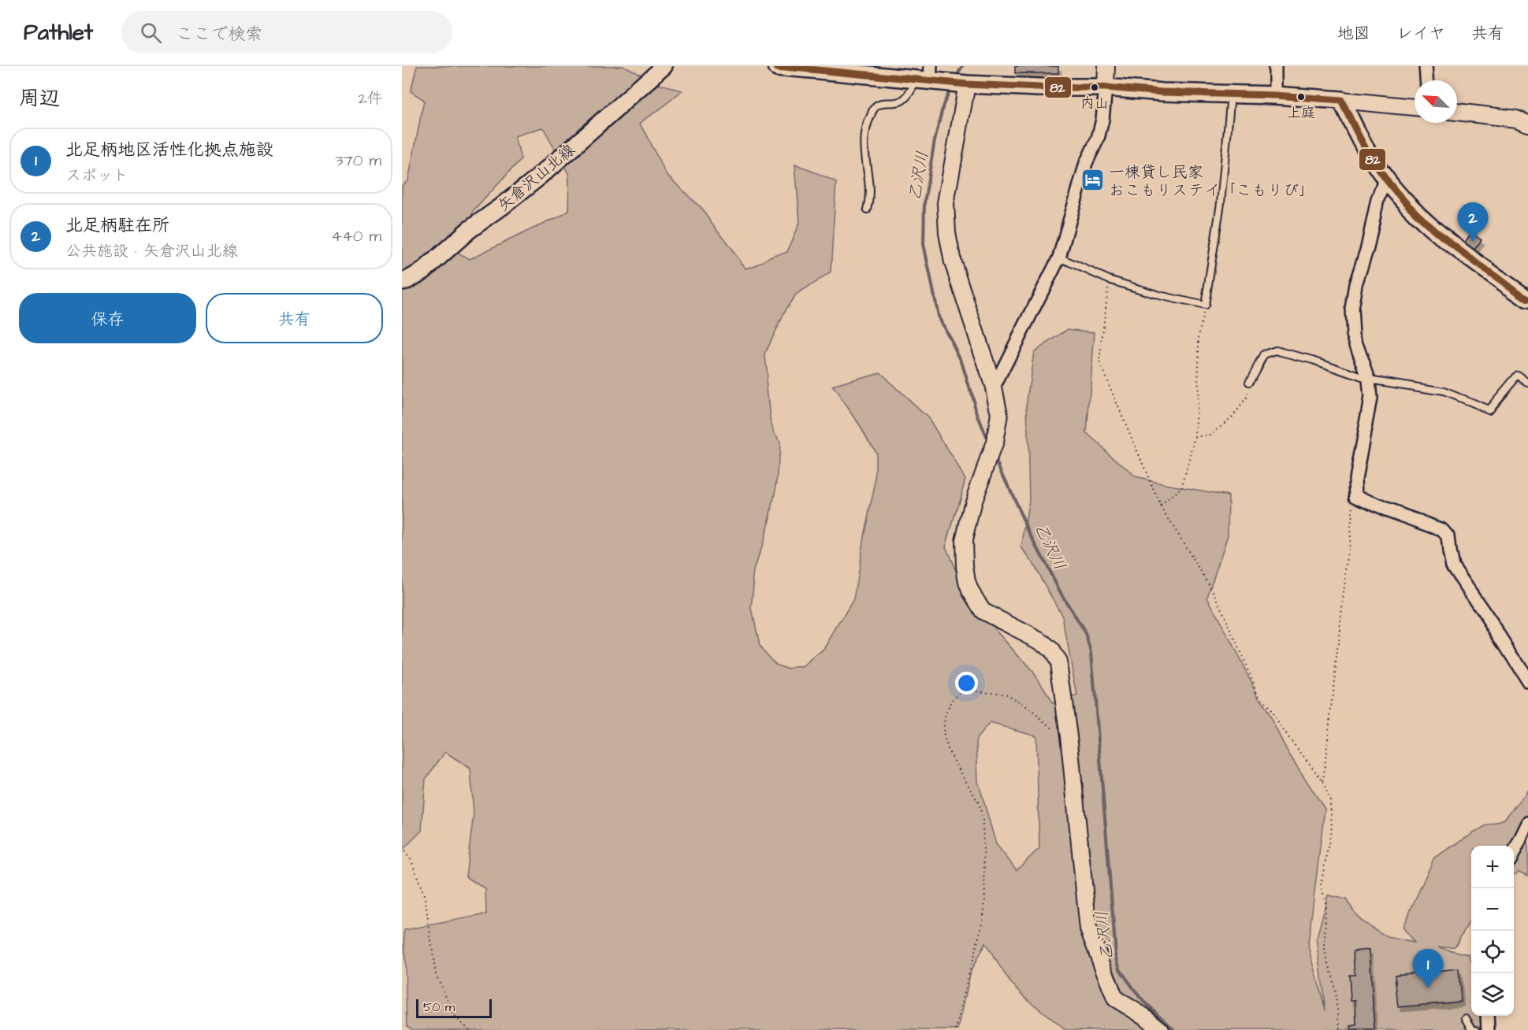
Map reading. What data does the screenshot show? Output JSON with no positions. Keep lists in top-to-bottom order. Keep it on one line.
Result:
{"streets":{"main road":["矢倉沢山北線"]},"water":["乙沢川"],"places":{"other":["内山","上庭"],"hotel":["一棟貸し民家 おこもりステイ「こもりび」"]},"lines":["transit line 82"],"scale_bar":"50 m","north":"top left","page":{"header":"Pathlet","search":"ここで検索","nav":["地図","レイヤ","共有"],"heading":["周辺","2件"],"list":[{"mark":"1","name":"北足柄地区活性化拠点施設","note":"スポット","value":"370 m"},{"mark":"2","name":"北足柄駐在所","note":"公共施設 · 矢倉沢山北線","value":"440 m"}],"pins":["2","1"],"buttons":["保存","共有"],"map_buttons":["+","−"],"scale":"50 m"}}
